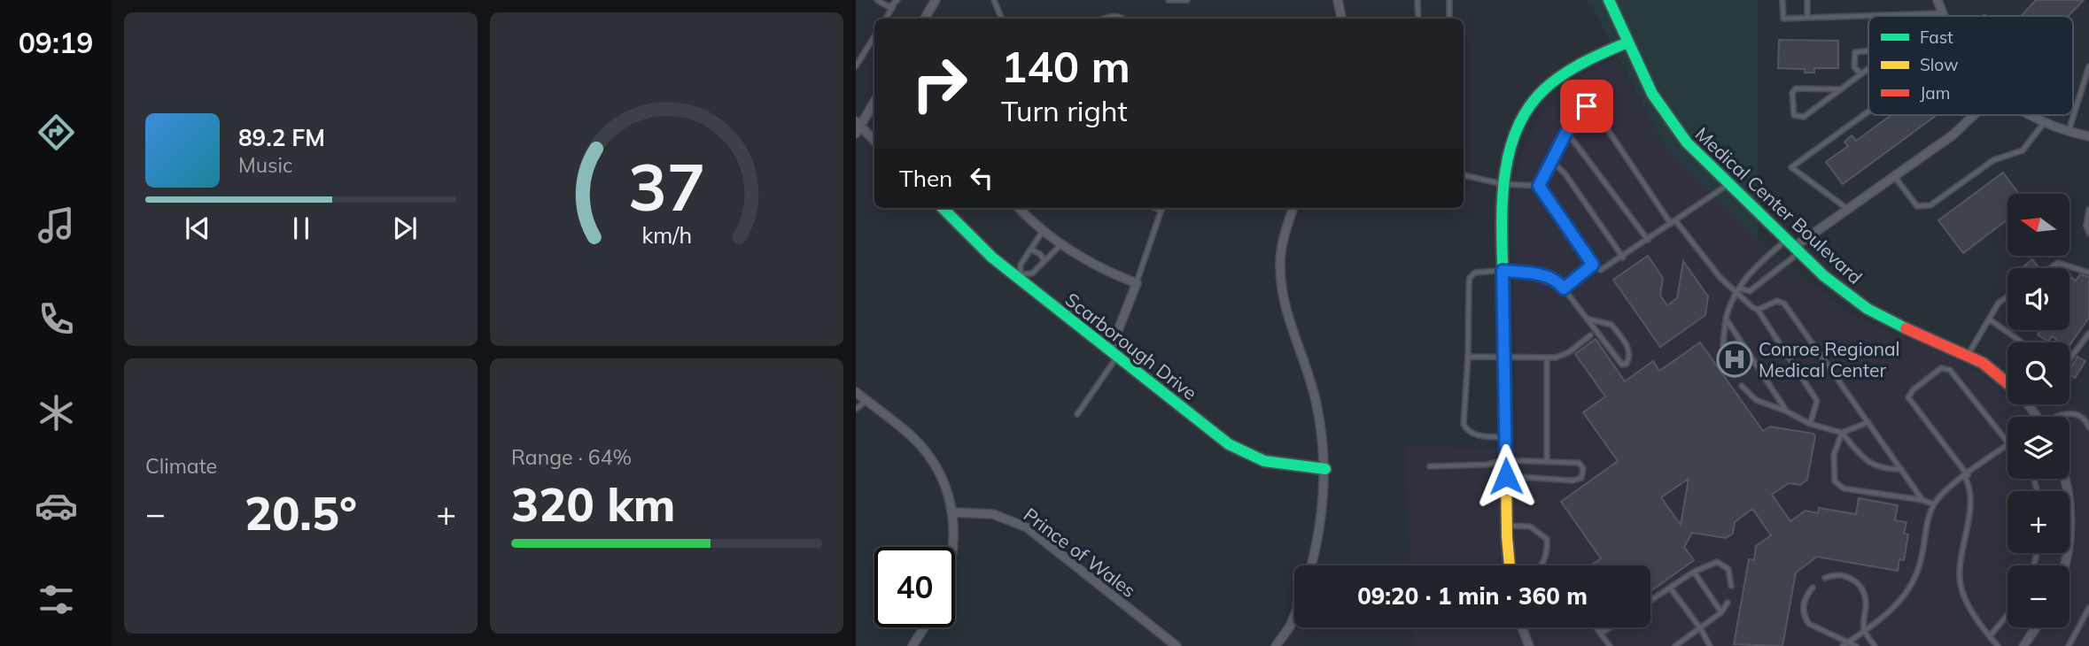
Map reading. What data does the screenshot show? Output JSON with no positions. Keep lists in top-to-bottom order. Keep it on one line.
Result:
{"streets":{"street":["Medical Center Boulevard","Scarborough Drive","Prince of Wales"]},"places":{"hospital":["Conroe Regional Medical Center"]},"legend":["Fast","Slow","Jam"],"north":"left","page":{"tabs":"09:19","turn":["140 m","Turn right"],"song":["89.2 FM","Music"],"then":"Then","map_buttons":["+","−"],"tile":["Climate",["Range · 64%","320 km"]],"heat":["−","20.5°","+"],"limit":"40","trip":"09:20 · 1 min · 360 m","gauge":["37","km/h"]}}
